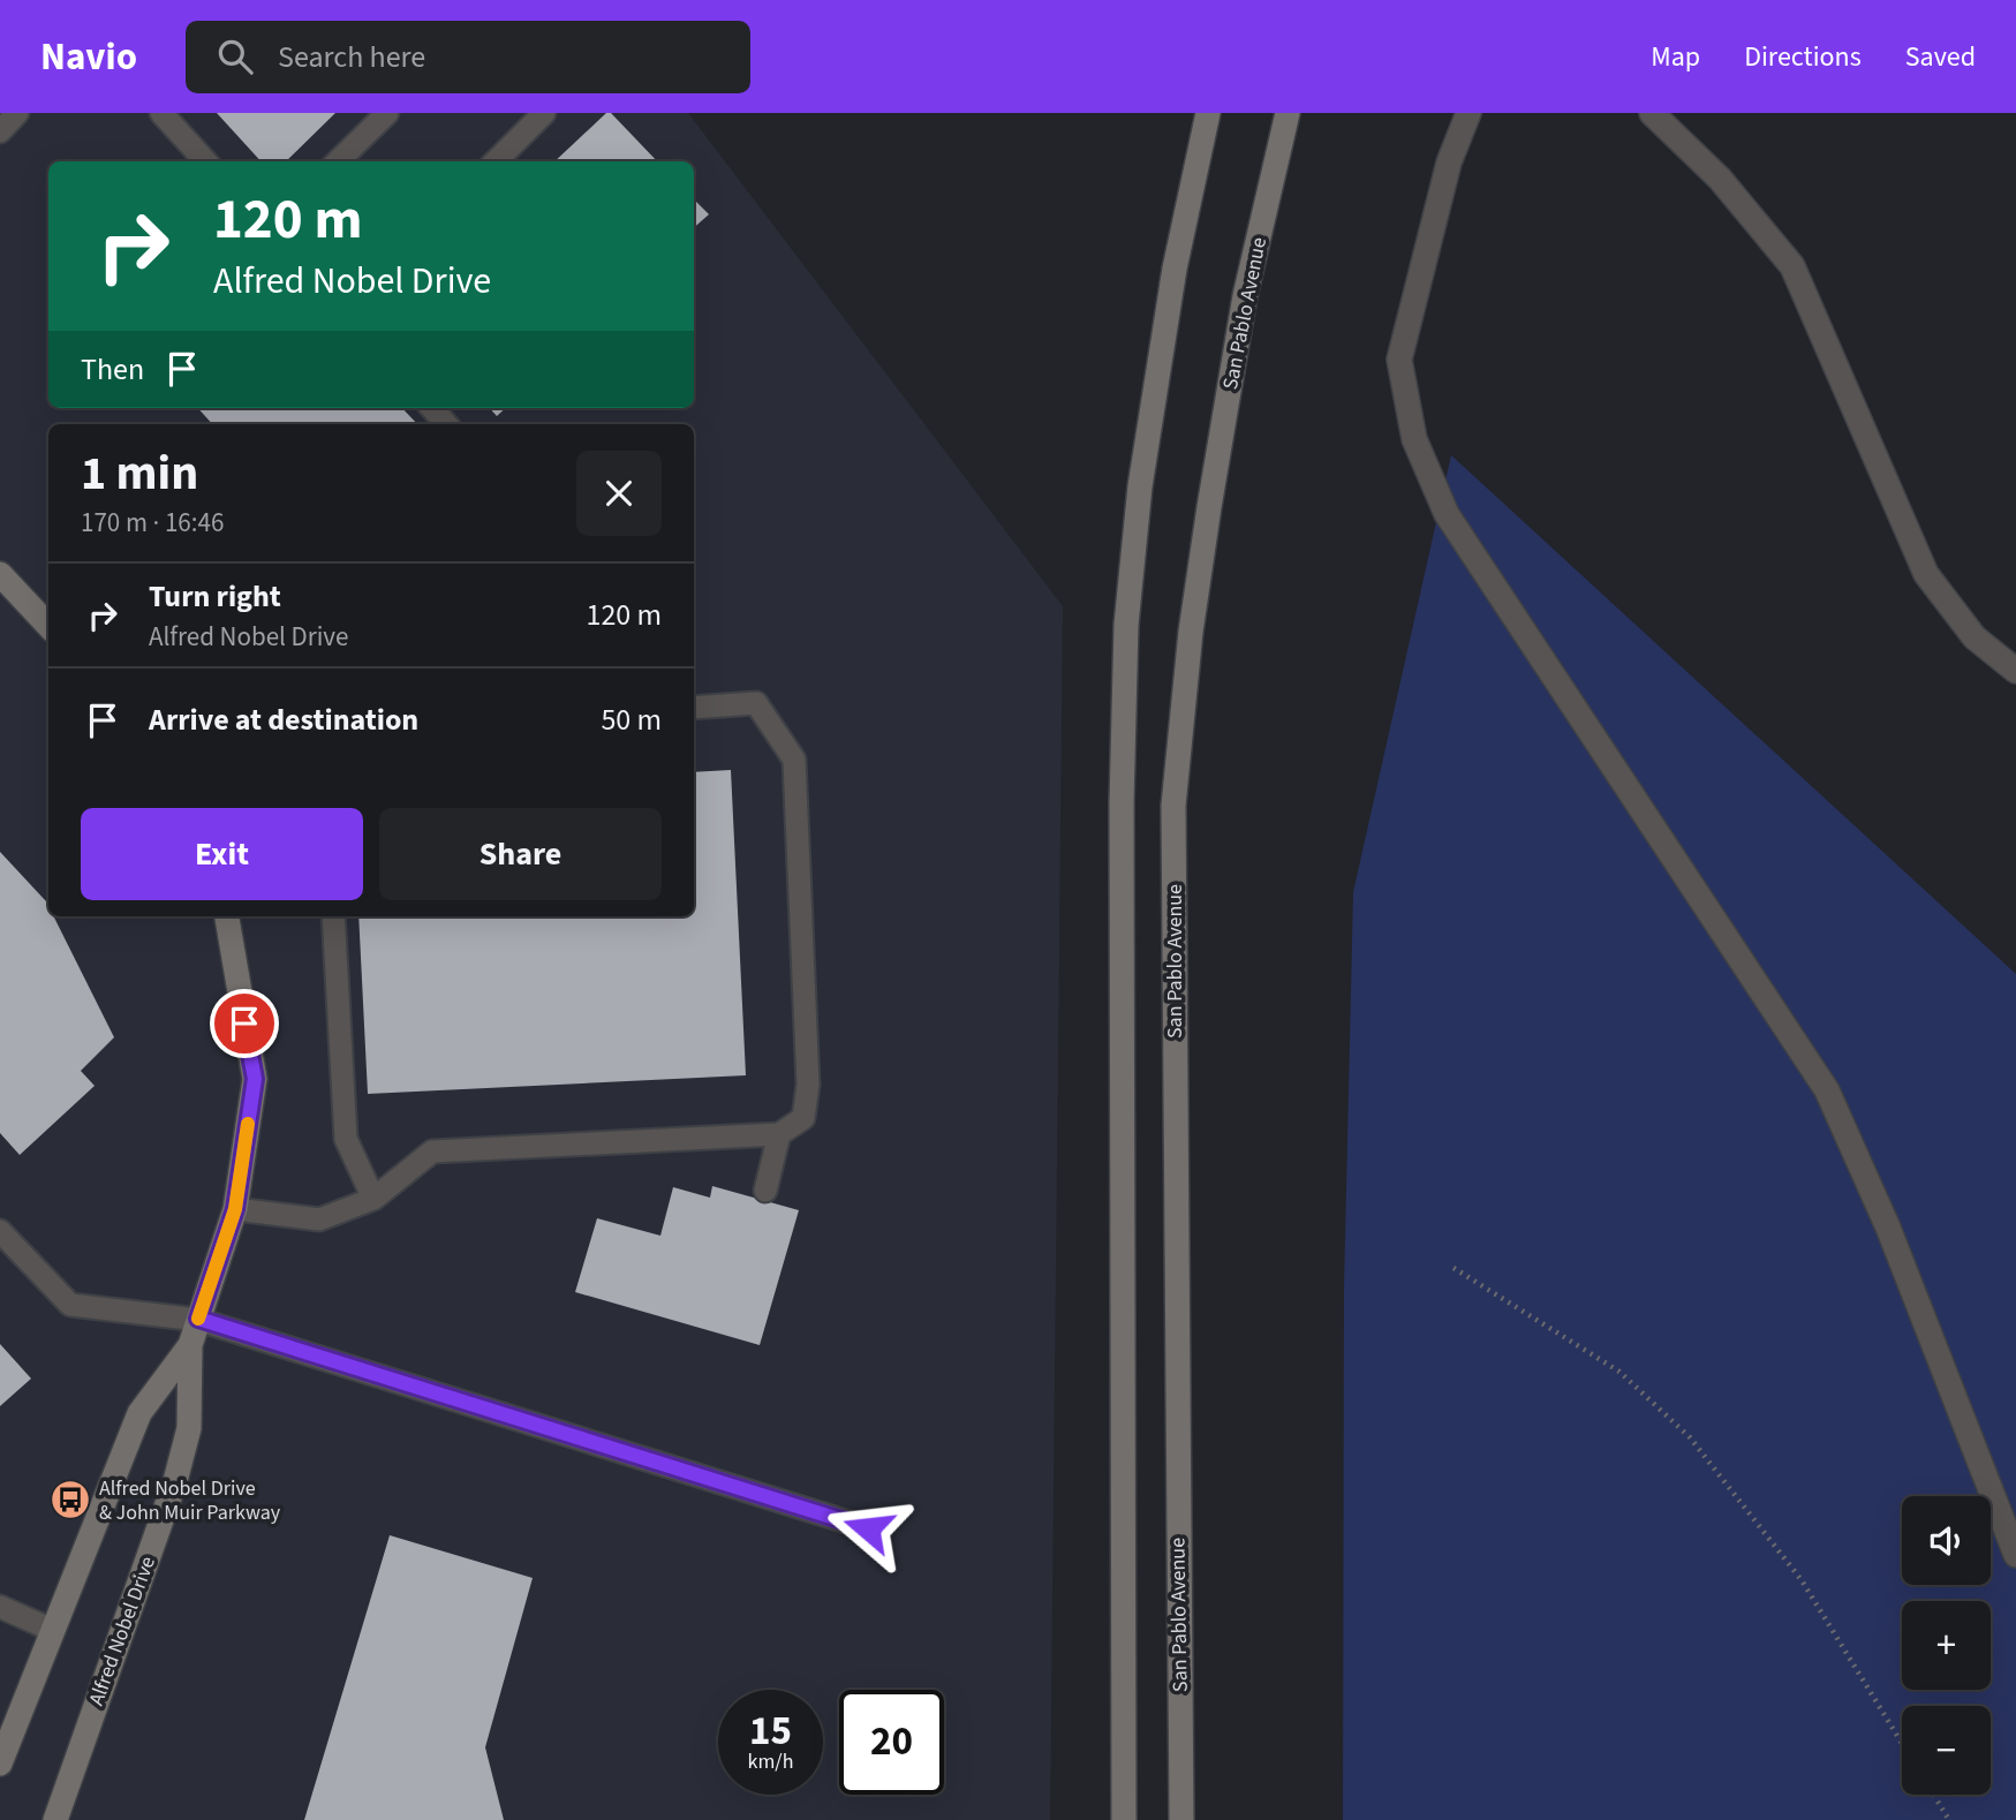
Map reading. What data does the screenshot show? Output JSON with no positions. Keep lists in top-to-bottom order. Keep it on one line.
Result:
{"streets":{"main road":["San Pablo Avenue","Alfred Nobel Drive"]},"places":{"bus stop":["Alfred Nobel Drive & John Muir Parkway"]},"page":{"header":"Navio","search":"Search here","nav":["Map","Directions","Saved"],"turn":["120 m","Alfred Nobel Drive"],"then":"Then","heading":["1 min","170 m · 16:46"],"list":[{"name":"Turn right","note":"Alfred Nobel Drive","value":"120 m"},{"name":"Arrive at destination","value":"50 m"}],"buttons":["Exit","Share"],"map_buttons":["+","−"],"speed":"15 km/h","limit":"20"}}
